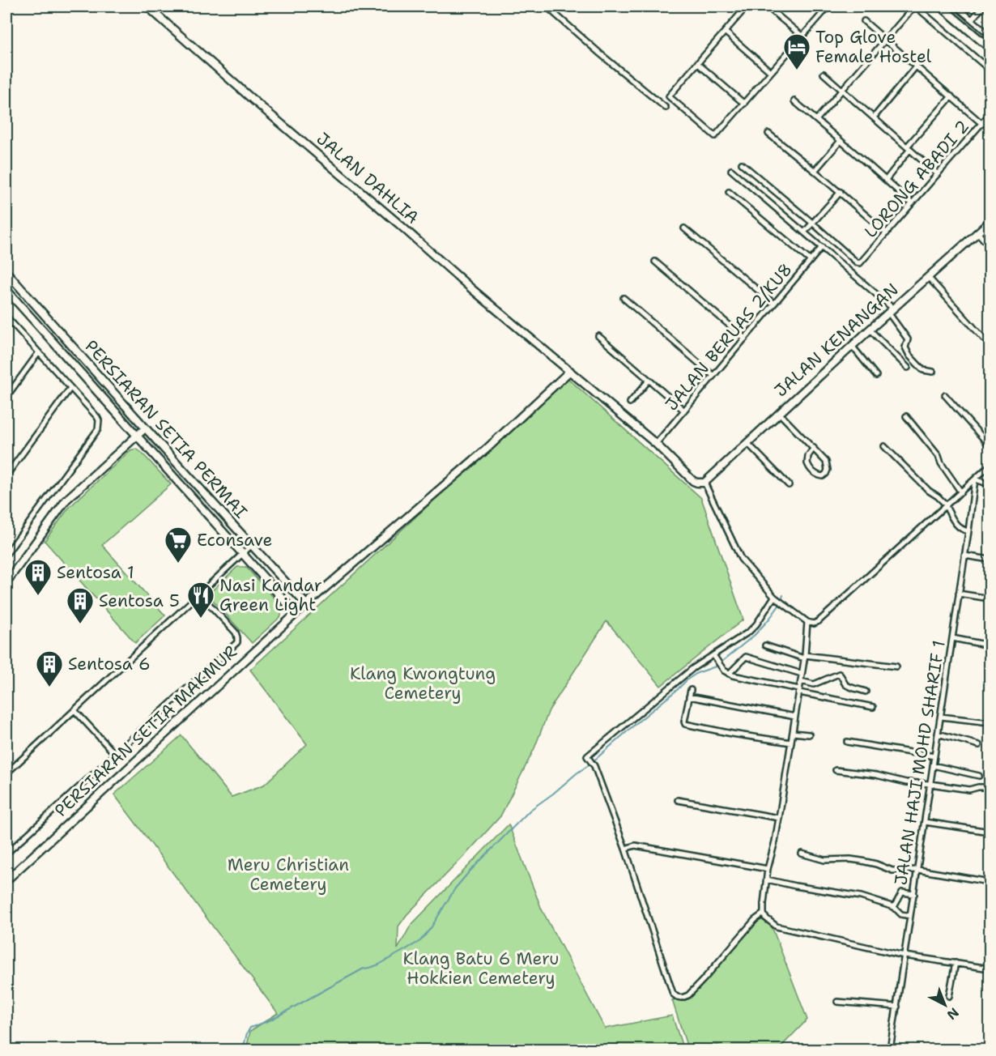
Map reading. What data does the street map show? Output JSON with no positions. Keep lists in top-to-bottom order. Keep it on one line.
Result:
{"streets":{"street":["JALAN DAHLIA","LORONG ABADI 2","JALAN BERUAS 2/KU8","JALAN KENANGAN","PERSIARAN SETIA PERMAI","PERSIARAN SETIA MAKMUR","JALAN HAJI MOHD SHARIF 1"]},"crossings":[["JALAN DAHLIA","JALAN BERUAS 2/KU8"],["JALAN DAHLIA","JALAN KENANGAN"],["PERSIARAN SETIA PERMAI","PERSIARAN SETIA MAKMUR"]],"parks":["Klang Kwongtung Cemetery","Meru Christian Cemetery","Klang Batu 6 Meru Hokkien Cemetery"],"places":{"hotel":["Top Glove Female Hostel"],"supermarket":["Econsave"],"building":["Sentosa 1","Sentosa 5","Sentosa 6"],"restaurant":["Nasi Kandar Green Light"]},"north":"bottom right"}
